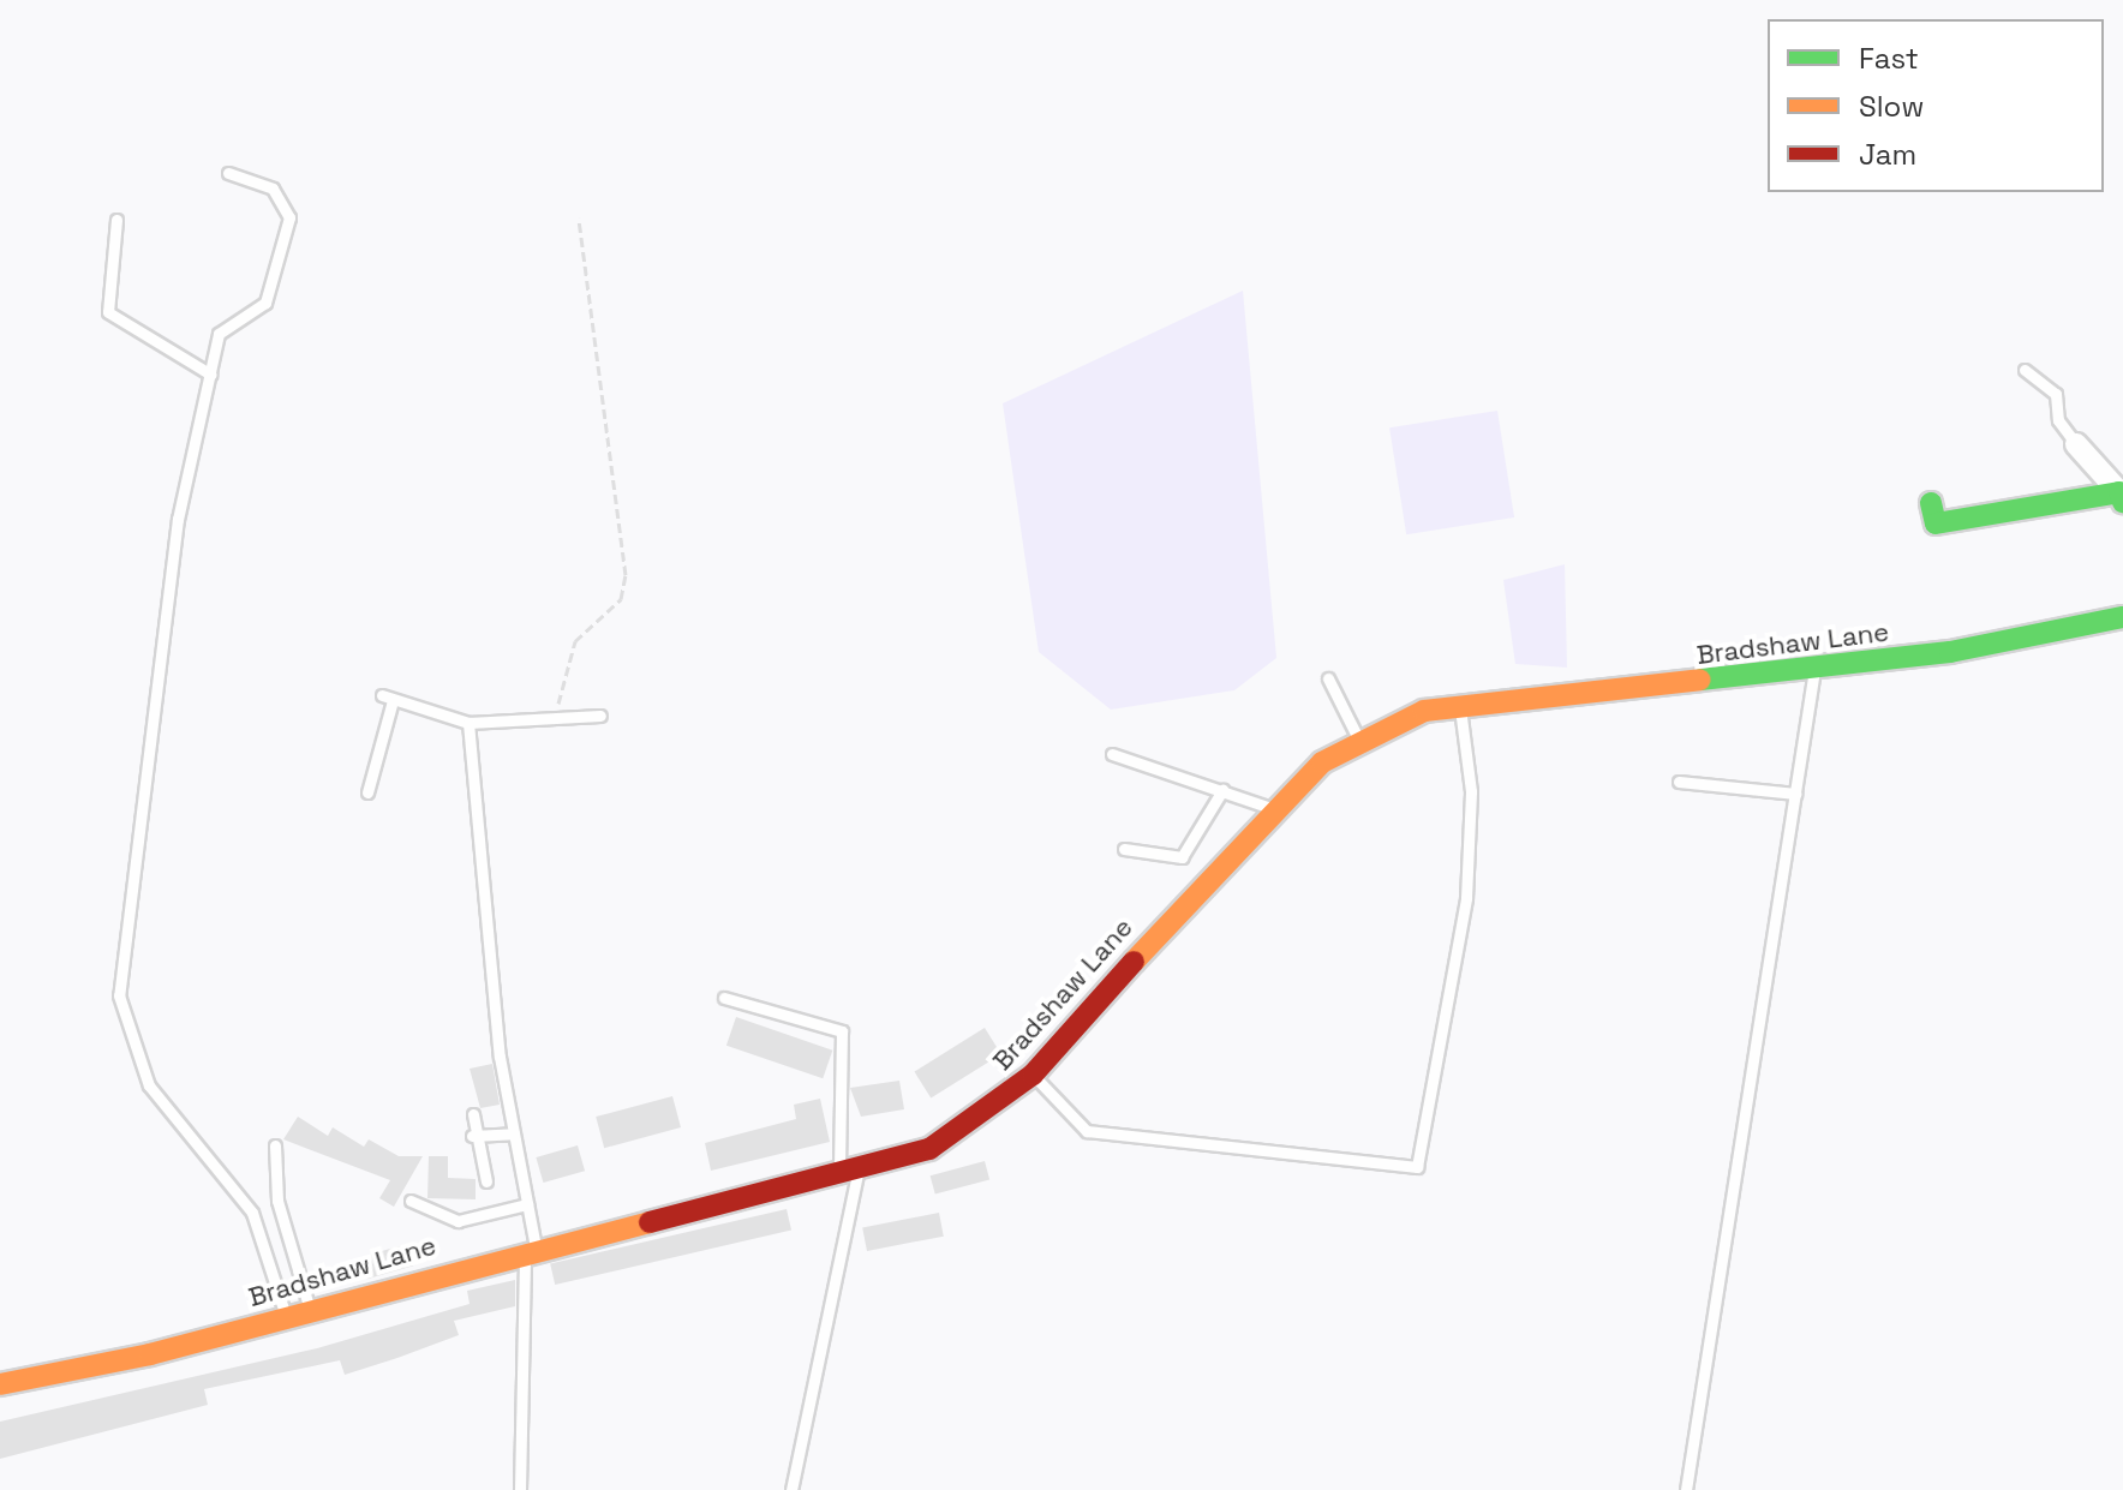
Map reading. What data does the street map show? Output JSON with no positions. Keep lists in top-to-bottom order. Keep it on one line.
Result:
{"streets":{"street":["Bradshaw Lane"]},"legend":["Fast","Slow","Jam"]}
